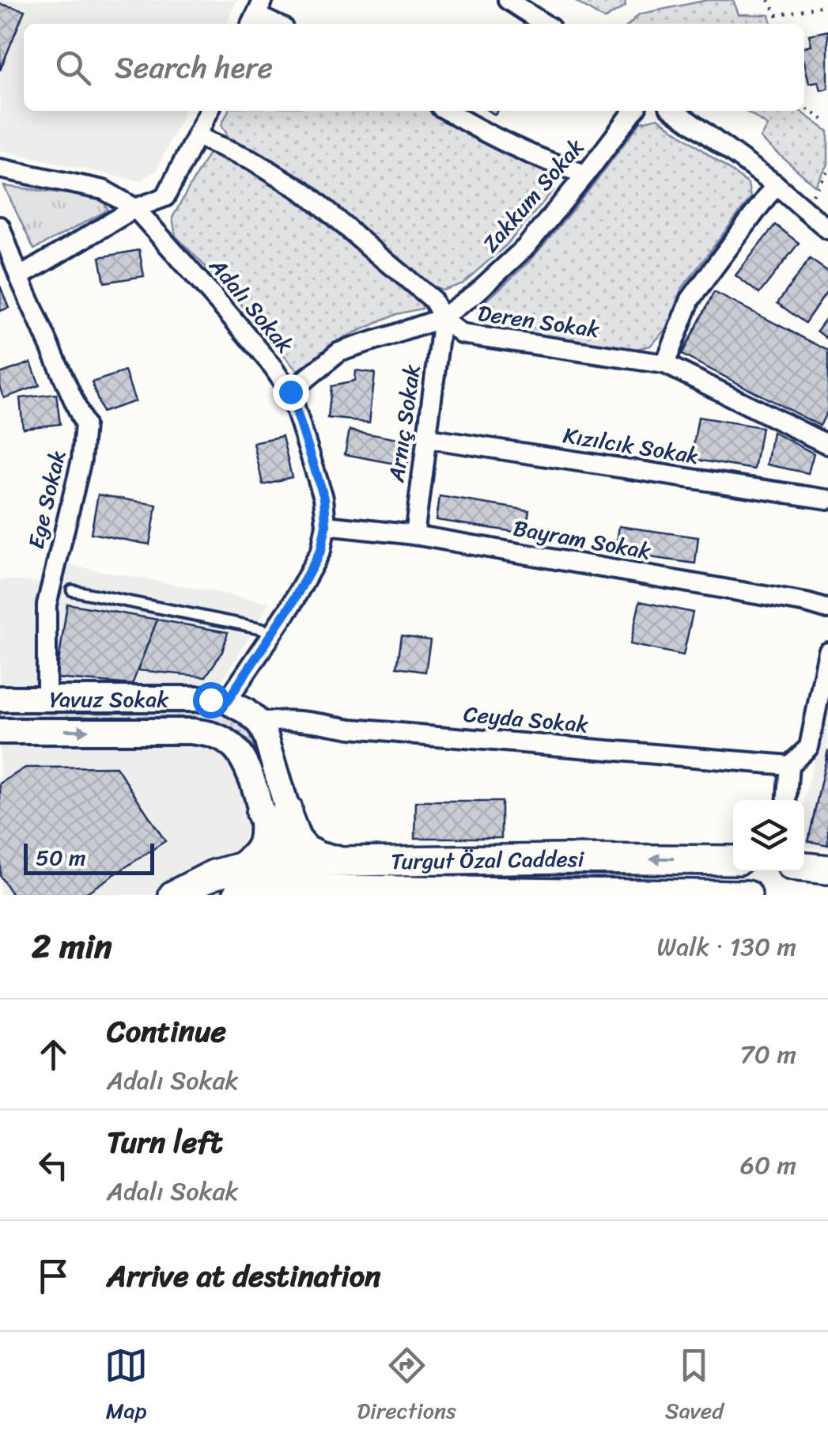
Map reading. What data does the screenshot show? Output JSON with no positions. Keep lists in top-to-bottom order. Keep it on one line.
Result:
{"streets":{"main road":["Yavuz Sokak","Turgut Özal Caddesi"],"street":["Zakkum Sokak","Adalı Sokak","Deren Sokak","Arnıç Sokak","Kızılcık Sokak","Ege Sokak","Bayram Sokak","Ceyda Sokak"]},"crossings":[["Zakkum Sokak","Adalı Sokak"],["Zakkum Sokak","Deren Sokak"],["Zakkum Sokak","Arnıç Sokak"],["Adalı Sokak","Bayram Sokak"],["Adalı Sokak","Yavuz Sokak"],["Deren Sokak","Arnıç Sokak"],["Arnıç Sokak","Kızılcık Sokak"],["Arnıç Sokak","Bayram Sokak"],["Ege Sokak","Yavuz Sokak"],["Yavuz Sokak","Ceyda Sokak"],["Yavuz Sokak","Turgut Özal Caddesi"]],"scale_bar":"50 m","page":{"search":"Search here","scale":"50 m","heading":["2 min","Walk · 130 m"],"list":[["Continue","Adalı Sokak","70 m"],["Turn left","Adalı Sokak","60 m"],"Arrive at destination"],"nav":["Map","Directions","Saved"]}}
